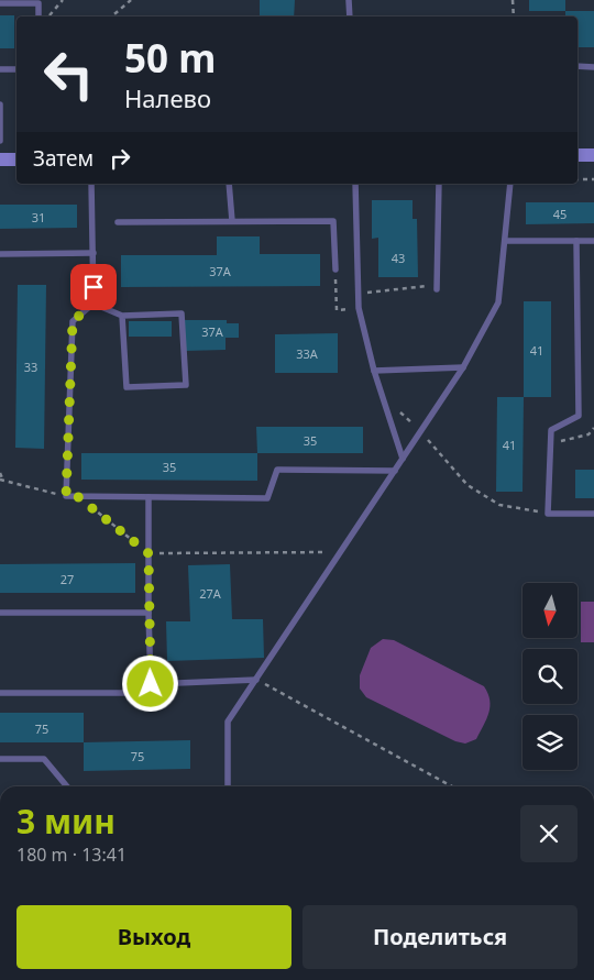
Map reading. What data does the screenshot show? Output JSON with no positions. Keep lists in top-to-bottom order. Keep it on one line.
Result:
{"house_numbers":["45","31","43","37А","37А","41","33А","33","35","41","35","27","27А","75","75"],"north":"bottom","page":{"turn":["50 m","Налево"],"then":"Затем","heading":["3 мин","180 m · 13:41"],"buttons":["Выход","Поделиться"]}}
